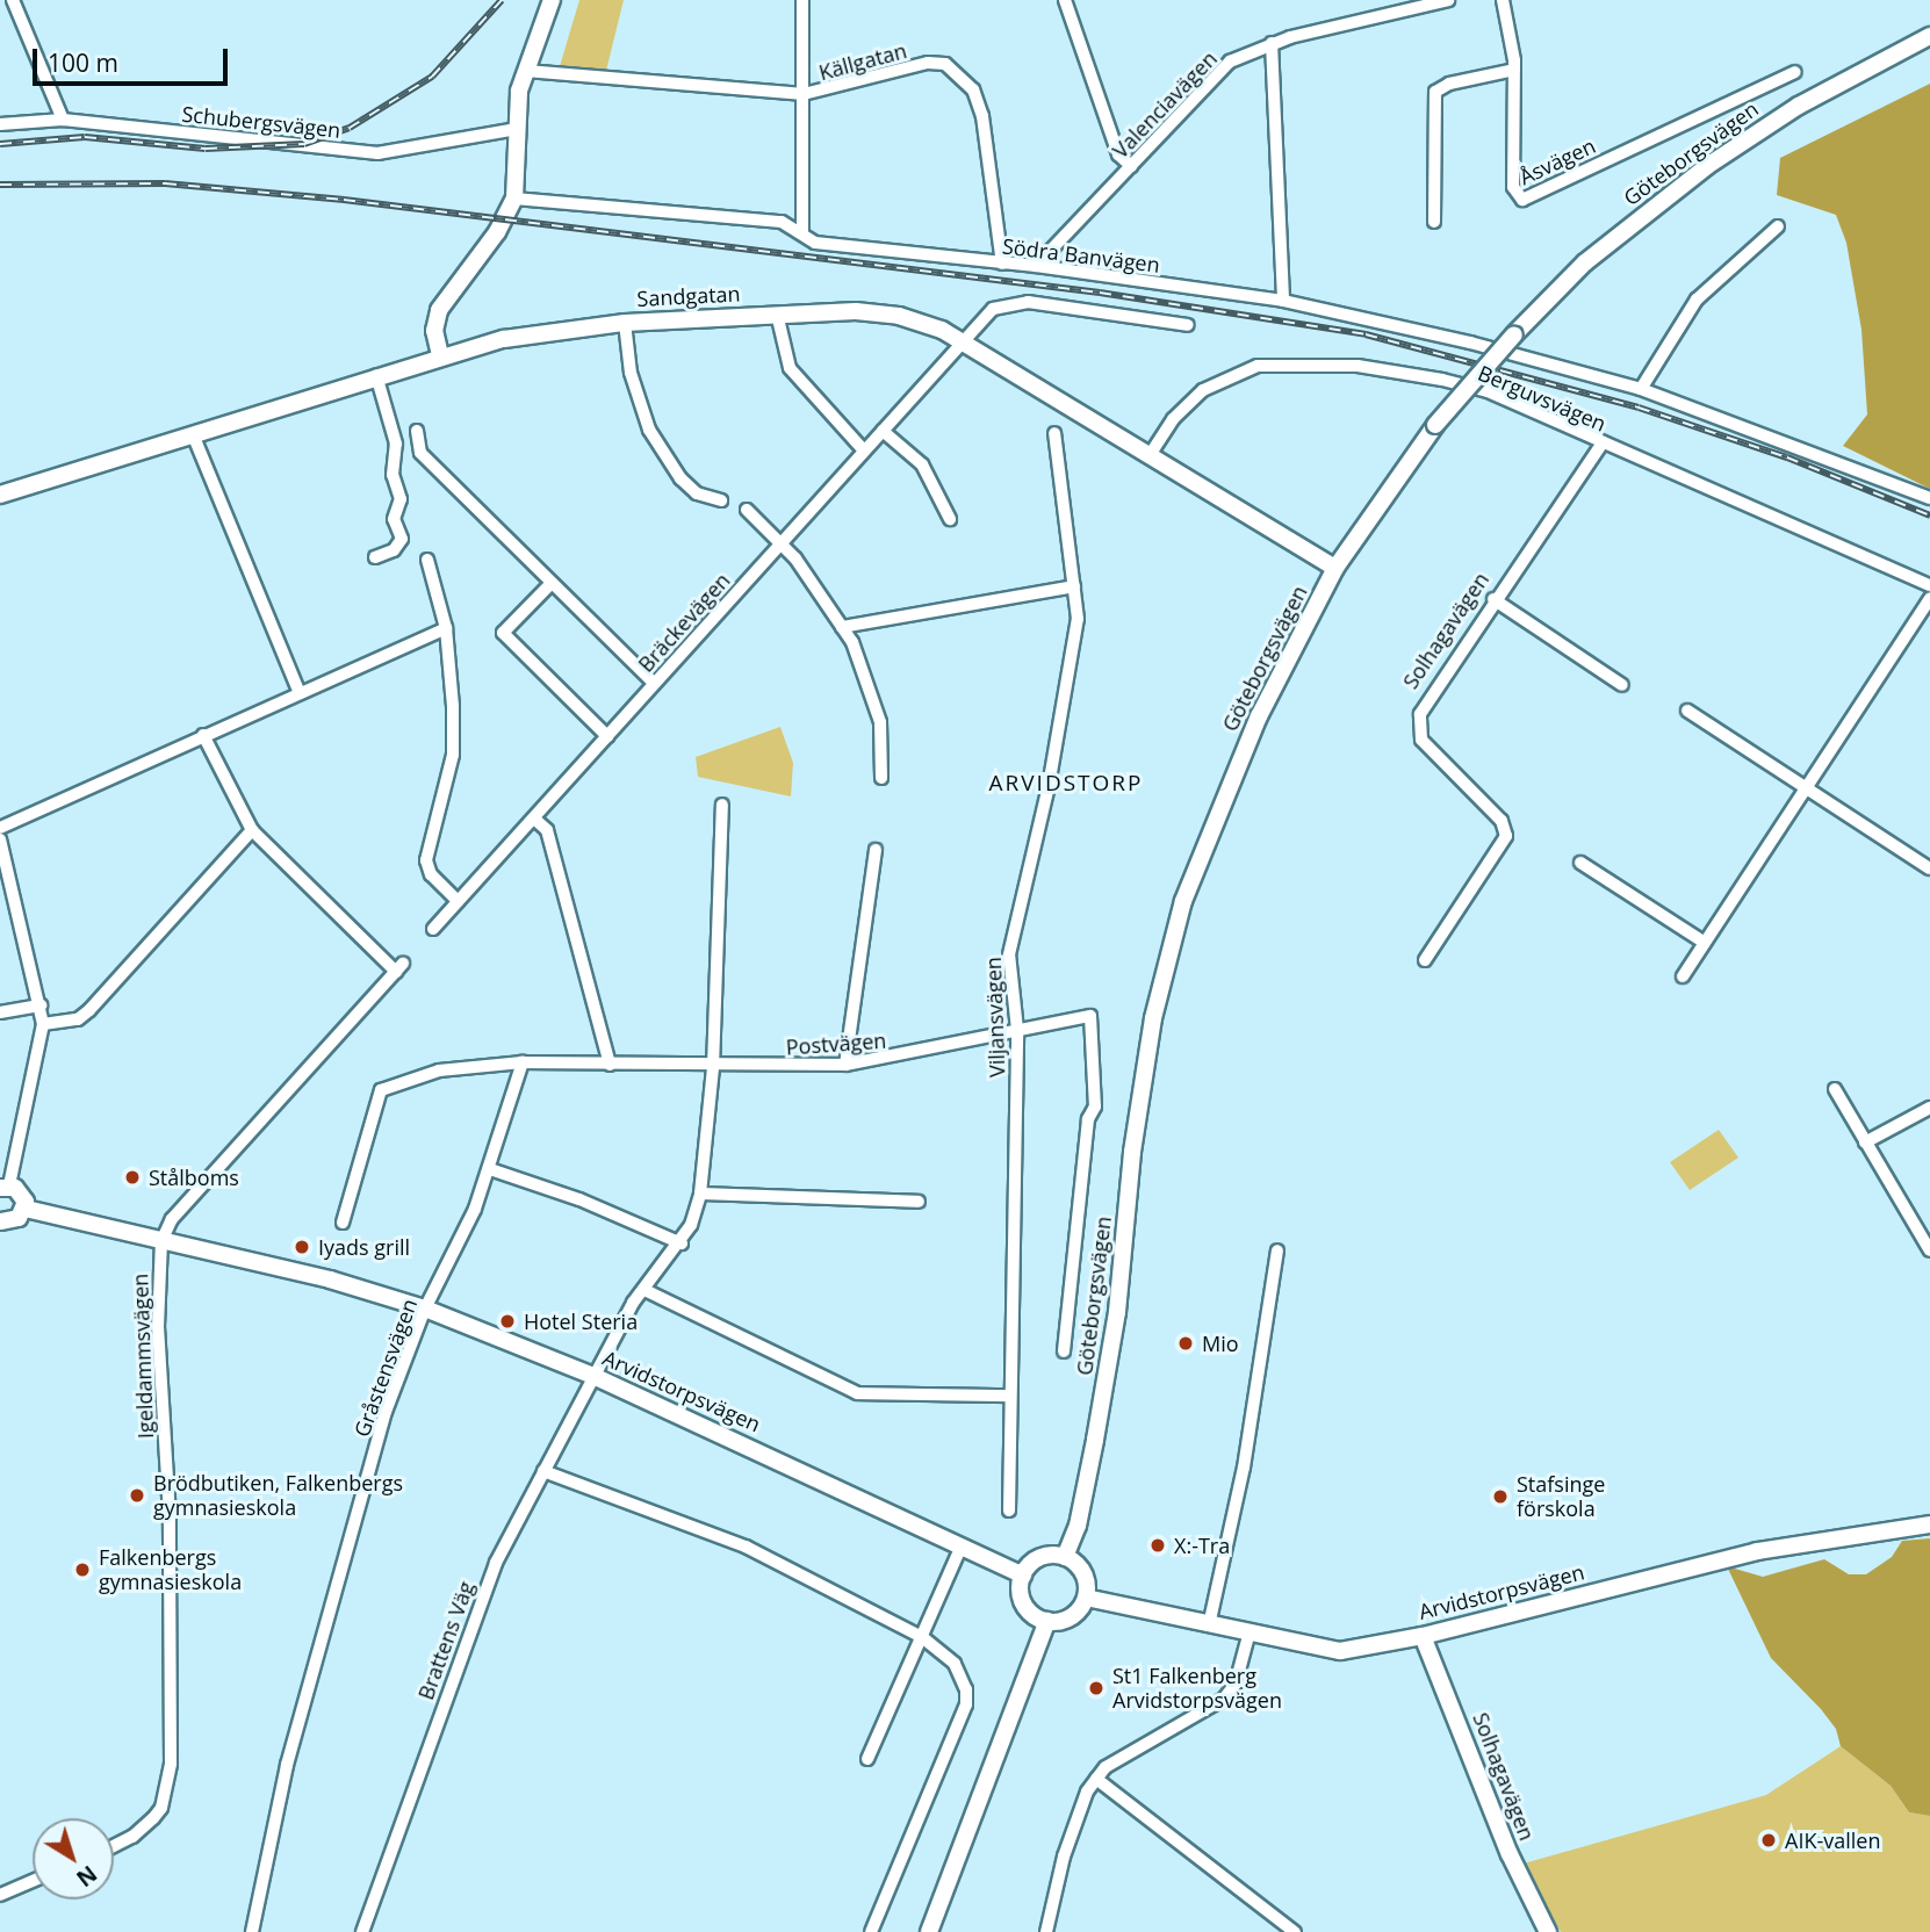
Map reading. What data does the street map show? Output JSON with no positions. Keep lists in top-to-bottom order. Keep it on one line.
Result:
{"streets":{"main road":["Göteborgsvägen","Sandgatan","Solhagavägen","Arvidstorpsvägen"],"street":["Källgatan","Valenciavägen","Schubergsvägen","Åsvägen","Södra Banvägen","Berguvsvägen","Bräckevägen","Viljansvägen","Postvägen","Igeldammsvägen","Gråstensvägen","Brattens Väg"]},"crossings":[["Källgatan","Södra Banvägen"],["Valenciavägen","Södra Banvägen"],["Göteborgsvägen","Sandgatan"],["Göteborgsvägen","Arvidstorpsvägen"],["Sandgatan","Berguvsvägen"],["Sandgatan","Bräckevägen"],["Berguvsvägen","Solhagavägen"],["Solhagavägen","Arvidstorpsvägen"],["Viljansvägen","Postvägen"],["Postvägen","Gråstensvägen"],["Postvägen","Brattens Väg"],["Igeldammsvägen","Arvidstorpsvägen"],["Gråstensvägen","Arvidstorpsvägen"],["Arvidstorpsvägen","Brattens Väg"]],"districts":["ARVIDSTORP"],"places":["Stålboms","Iyads grill","Hotel Steria","Mio","Brödbutiken, Falkenbergs gymnasieskola","Stafsinge förskola","X:-Tra","Falkenbergs gymnasieskola","St1 Falkenberg Arvidstorpsvägen","AIK-vallen"],"scale_bar":"100 m","north":"bottom right"}
